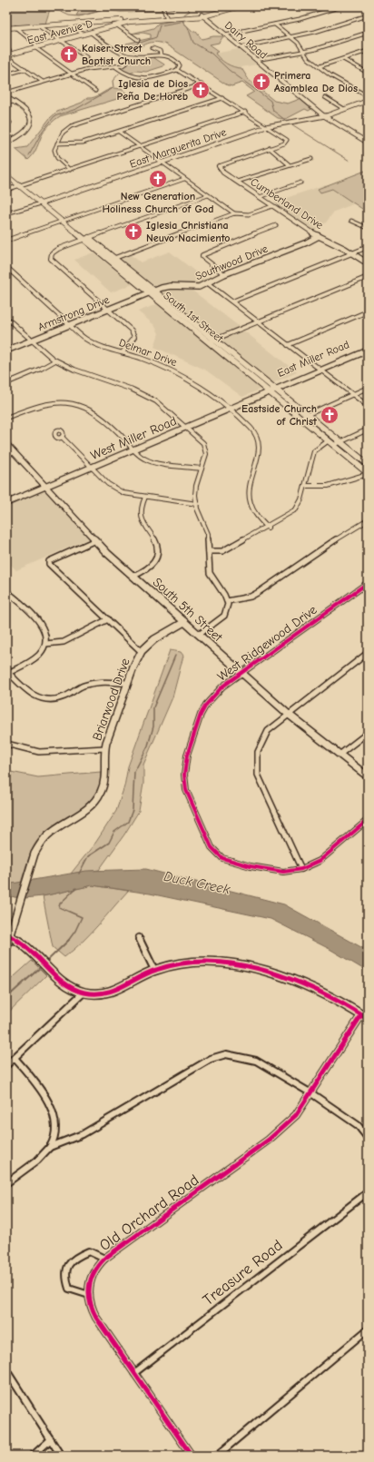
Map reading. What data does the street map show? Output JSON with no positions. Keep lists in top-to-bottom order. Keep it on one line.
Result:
{"streets":{"main road":["East Avenue D","South 1st Street"],"street":["Dairy Road","East Marguerita Drive","Cumberland Drive","Southwood Drive","Armstrong Drive","Delmar Drive","East Miller Road","West Miller Road","South 5th Street","West Ridgewood Drive","Briarwood Drive","Old Orchard Road","Treasure Road"]},"crossings":[["Dairy Road","East Marguerita Drive"],["East Marguerita Drive","South 1st Street"],["Cumberland Drive","Southwood Drive"],["Southwood Drive","Armstrong Drive"],["Southwood Drive","South 1st Street"],["Armstrong Drive","South 1st Street"],["Armstrong Drive","Delmar Drive"],["South 1st Street","East Miller Road"],["South 1st Street","West Miller Road"],["Delmar Drive","West Miller Road"],["East Miller Road","West Miller Road"],["West Miller Road","South 5th Street"],["South 5th Street","West Ridgewood Drive"],["South 5th Street","Briarwood Drive"],["Old Orchard Road","Treasure Road"]],"water":["Duck Creek"],"places":{"church":["Kaiser Street Baptist Church","Primera Asamblea De Dios","Iglesia de Dios Peña De Horeb","New Generation Holiness Church of God","Iglesia Christiana Neuvo Nacimiento","Eastside Church of Christ"]}}
